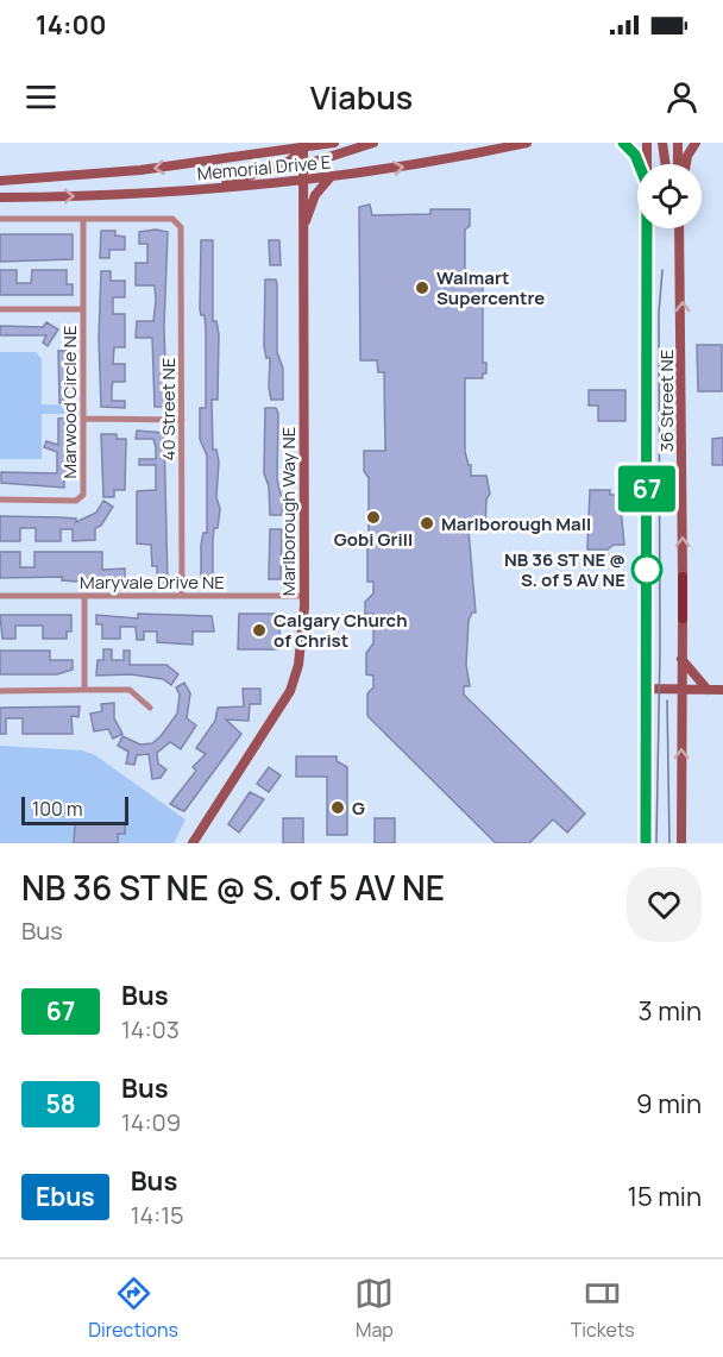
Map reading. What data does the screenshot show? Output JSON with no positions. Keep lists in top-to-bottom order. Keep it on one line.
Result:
{"streets":{"main road":["Memorial Drive E","36 Street NE","Marlborough Way NE"],"street":["Marwood Circle NE","40 Street NE","Maryvale Drive NE"]},"crossings":[["Memorial Drive E","Marlborough Way NE"],["Marwood Circle NE","40 Street NE"],["40 Street NE","Maryvale Drive NE"],["Marlborough Way NE","Maryvale Drive NE"]],"places":["Walmart Supercentre","Gobi Grill","Marlborough Mall","NB 36 ST NE @ S. of 5 AV NE","Calgary Church of Christ","G"],"lines":["bus line 67"],"scale_bar":"100 m","page":{"status":"14:00","header":"Viabus","on_map":"67","scale":"100 m","heading":["NB 36 ST NE @ S. of 5 AV NE","Bus"],"list":[{"mark":"67","name":"Bus","note":"14:03","value":"3 min"},{"mark":"58","name":"Bus","note":"14:09","value":"9 min"},{"mark":"Ebus","name":"Bus","note":"14:15","value":"15 min"}],"tabs":["Directions","Map","Tickets"]}}
